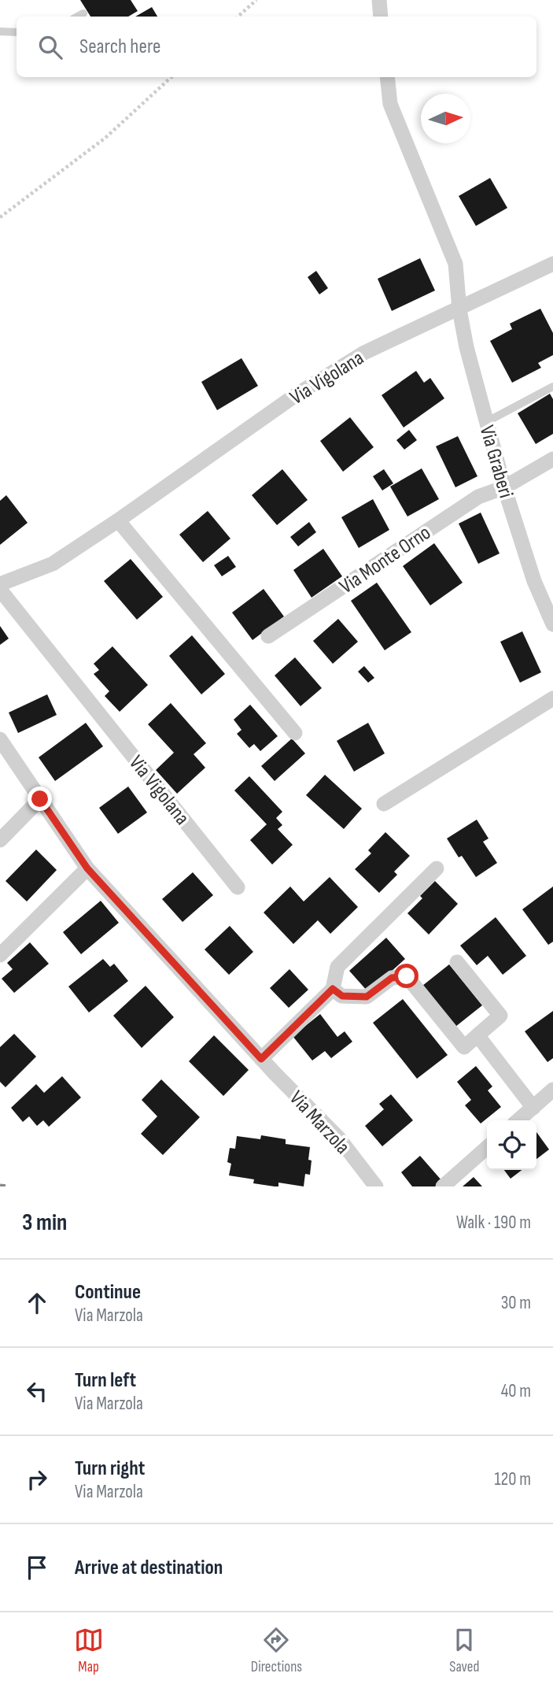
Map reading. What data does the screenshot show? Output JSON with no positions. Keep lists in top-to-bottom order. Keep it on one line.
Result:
{"streets":{"street":["Via Vigolana","Via Graberi","Via Monte Orno","Via Marzola"]},"crossings":[["Via Vigolana","Via Graberi"],["Via Graberi","Via Monte Orno"]],"north":"right","page":{"search":"Search here","heading":["3 min","Walk · 190 m"],"list":[["Continue","Via Marzola","30 m"],["Turn left","Via Marzola","40 m"],["Turn right","Via Marzola","120 m"],"Arrive at destination"],"nav":["Map","Directions","Saved"]}}
